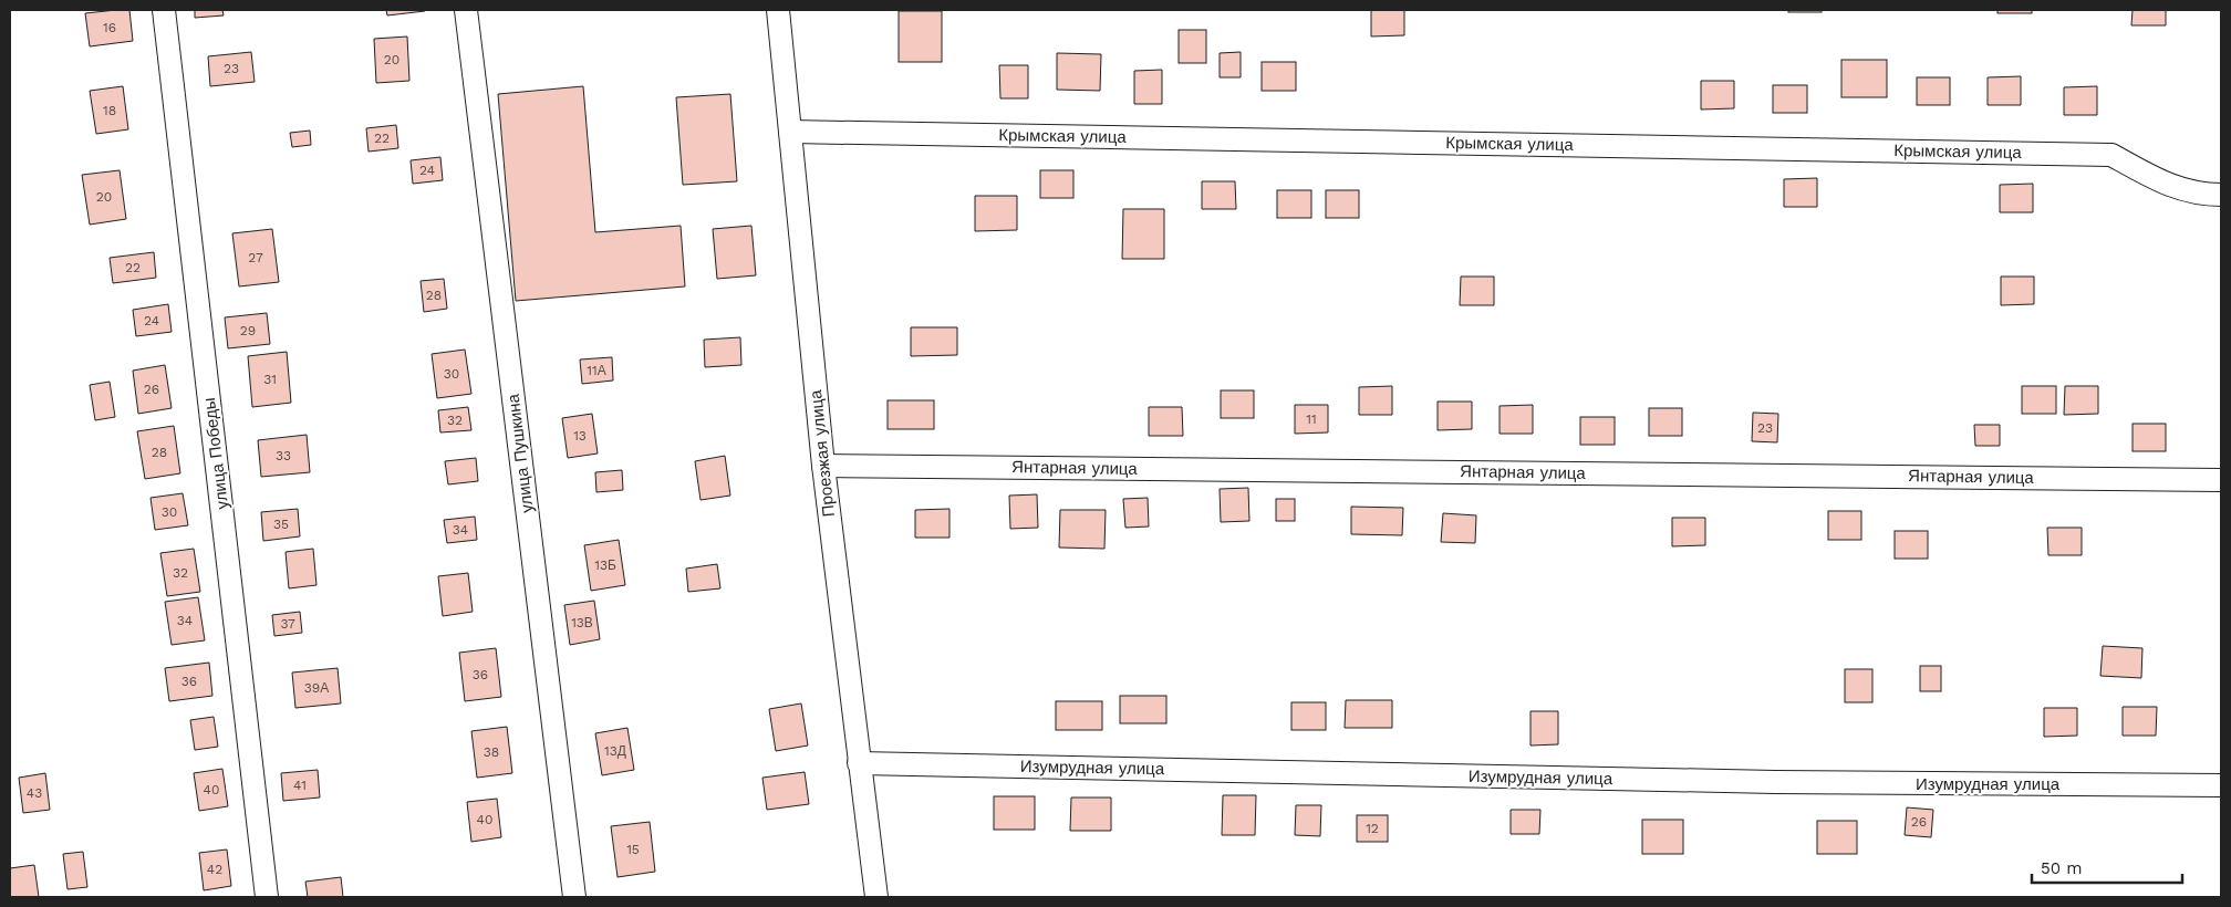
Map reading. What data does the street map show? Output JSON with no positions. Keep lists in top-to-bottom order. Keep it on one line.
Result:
{"streets":{"street":["Крымская улица","улица Победы","улица Пушкина","Проезжая улица","Янтарная улица","Изумрудная улица"]},"crossings":[["Крымская улица","Проезжая улица"],["Проезжая улица","Янтарная улица"],["Проезжая улица","Изумрудная улица"]],"house_numbers":["16","20","23","18","22","24","20","27","22","28","24","29","11А","30","31","26","11","32","23","13","28","33","30","35","34","13Б","32","34","13В","37","36","36","39А","13Д","38","41","40","43","40","26","12","15","42"],"scale_bar":"50 m"}
